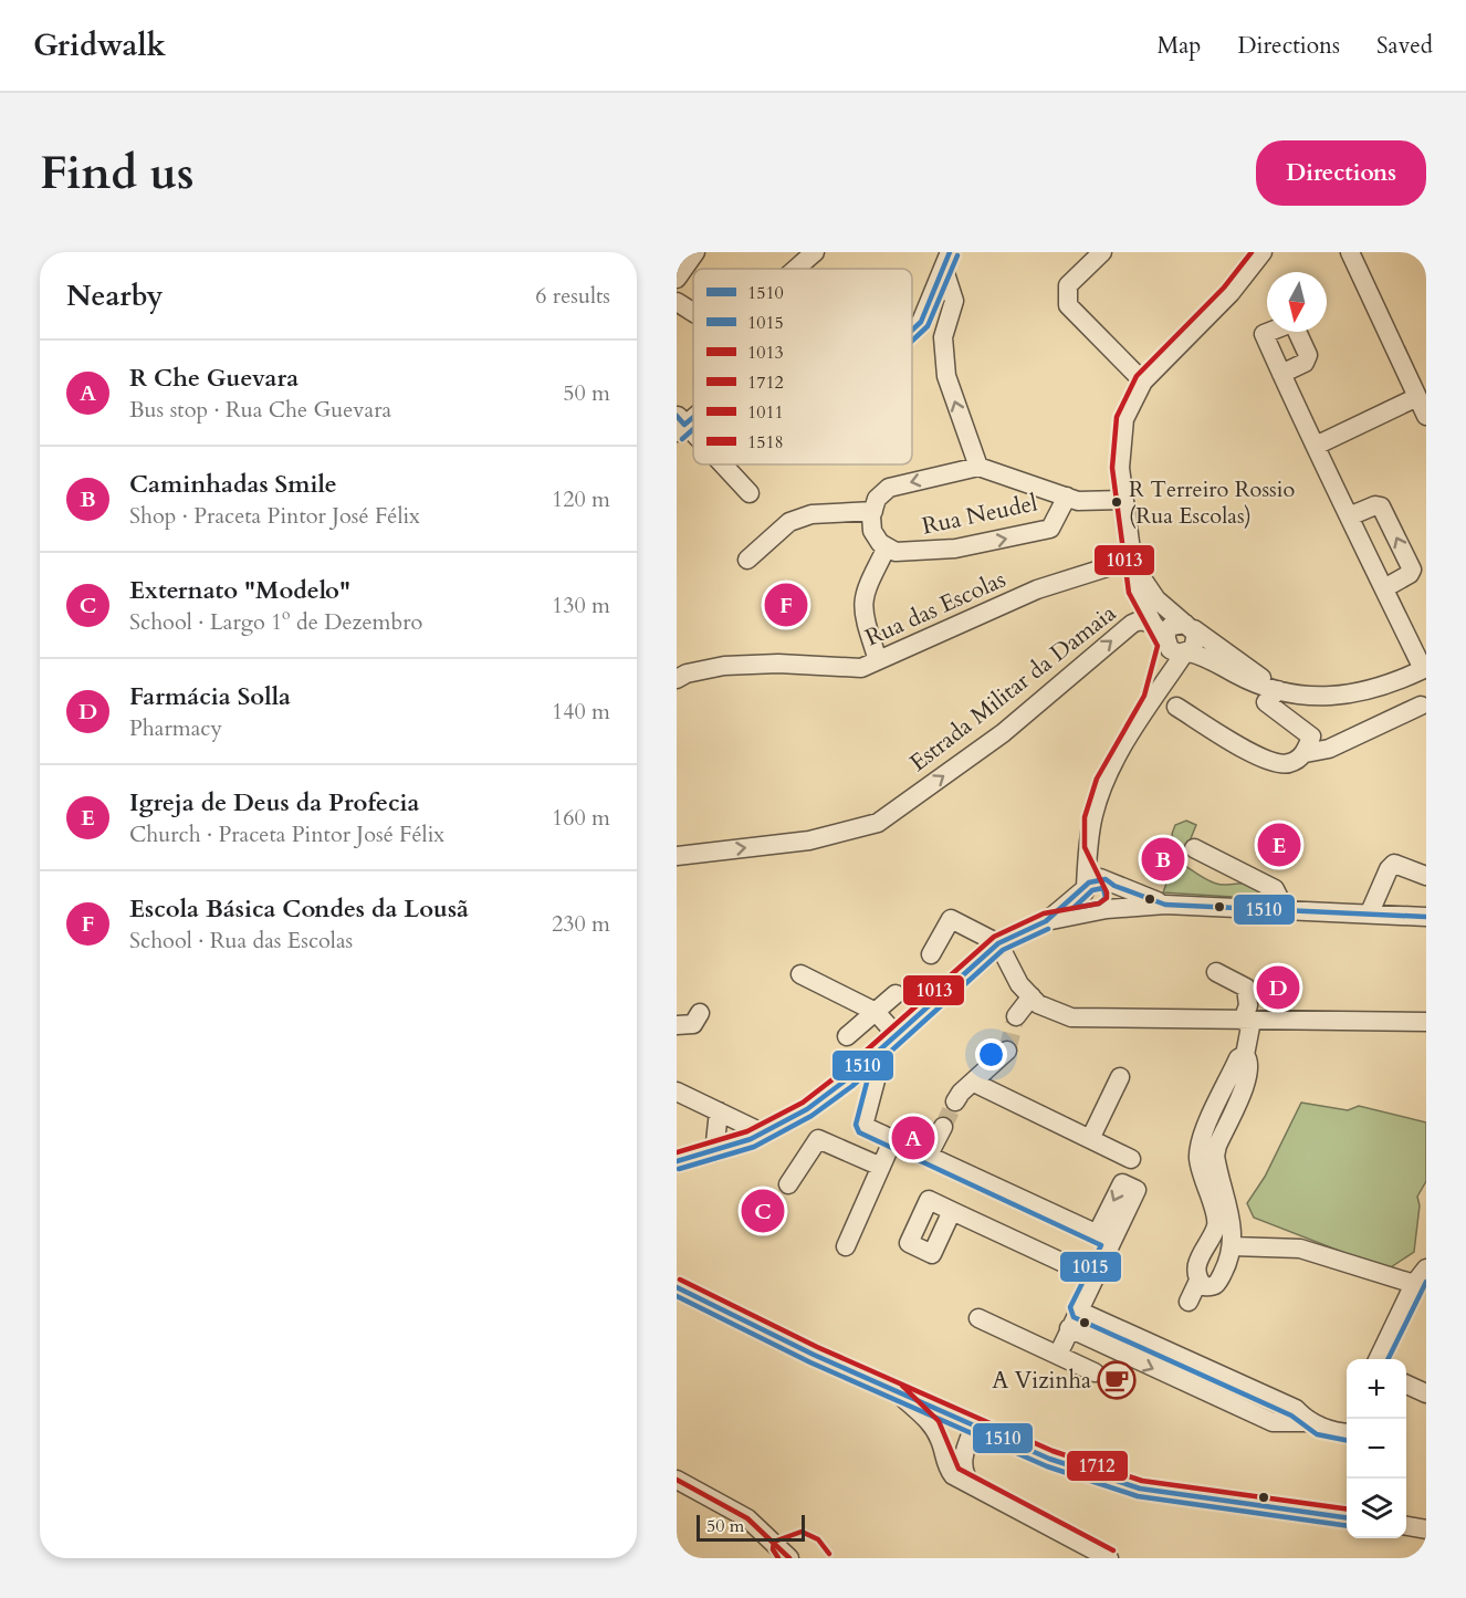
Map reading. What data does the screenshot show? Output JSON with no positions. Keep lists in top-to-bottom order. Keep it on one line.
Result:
{"streets":{"street":["Rua Neudel","Rua das Escolas","Estrada Militar da Damaia"]},"one_way":["Estrada Militar da Damaia"],"places":{"other":["R Terreiro Rossio (Rua Escolas)"],"cafe":["A Vizinha"]},"lines":["transit line 1510","transit line 1013","transit line 1015","transit line 1712","transit line 1011","transit line 1518"],"legend":["1510","1015","1013","1712","1011","1518"],"scale_bar":"50 m","north":"bottom","page":{"header":"Gridwalk","nav":["Map","Directions","Saved"],"buttons":"Directions","title":"Find us","heading":["Nearby","6 results"],"list":[{"mark":"A","name":"R Che Guevara","note":"Bus stop · Rua Che Guevara","value":"50 m"},{"mark":"B","name":"Caminhadas Smile","note":"Shop · Praceta Pintor José Félix","value":"120 m"},{"mark":"C","name":"Externato \"Modelo\"","note":"School · Largo 1º de Dezembro","value":"130 m"},{"mark":"D","name":"Farmácia Solla","note":"Pharmacy","value":"140 m"},{"mark":"E","name":"Igreja de Deus da Profecia","note":"Church · Praceta Pintor José Félix","value":"160 m"},{"mark":"F","name":"Escola Básica Condes da Lousã","note":"School · Rua das Escolas","value":"230 m"}],"pins":["F","E","B","D","A","C"],"map_buttons":["+","−"],"scale":"50 m"}}
